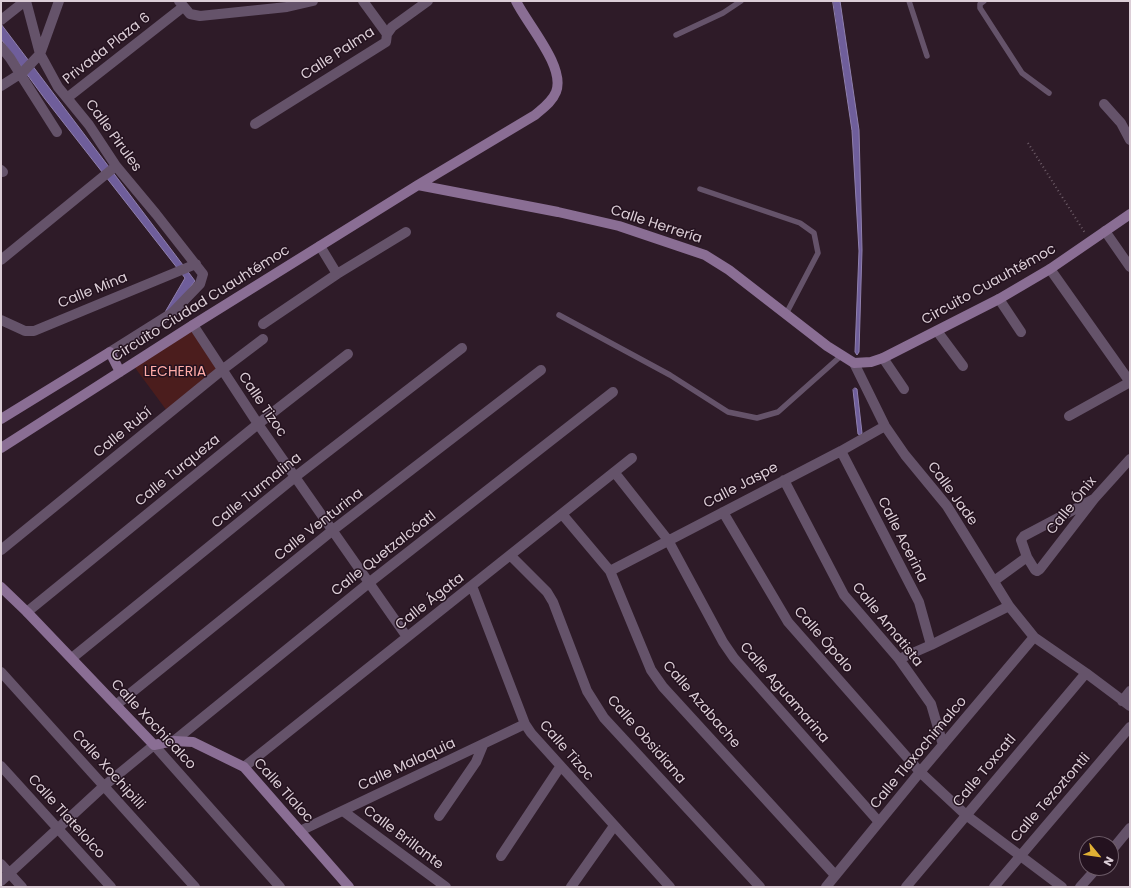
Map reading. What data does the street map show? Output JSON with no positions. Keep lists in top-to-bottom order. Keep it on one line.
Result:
{"streets":{"main road":["Calle Herrería","Circuito Cuauhtémoc","Circuito Ciudad Cuauhtémoc","Calle Xochicalco","Calle Tlaloc"],"street":["Privada Plaza 6","Calle Palma","Calle Pirules","Calle Mina","Calle Tizoc","Calle Rubí","Calle Turqueza","Calle Jaspe","Calle Turmalina","Calle Jade","Calle Ónix","Calle Venturina","Calle Acerina","Calle Quetzalcóatl","Calle Ágata","Calle Amatista","Calle Ópalo","Calle Aguamarina","Calle Azabache","Calle Obsidiana","Calle Tlaxochimalco","Calle Malaquia","Calle Xochipilli","Calle Toxcatl","Calle Tezoztontli","Calle Tlatelolco","Calle Brillante"]},"crossings":[["Privada Plaza 6","Calle Pirules"],["Calle Pirules","Calle Mina"],["Calle Herrería","Circuito Cuauhtémoc"],["Calle Herrería","Circuito Ciudad Cuauhtémoc"],["Calle Herrería","Calle Jade"],["Circuito Cuauhtémoc","Calle Jade"],["Circuito Ciudad Cuauhtémoc","Calle Tizoc"],["Calle Tizoc","Calle Rubí"],["Calle Tizoc","Calle Turqueza"],["Calle Tizoc","Calle Turmalina"],["Calle Tizoc","Calle Venturina"],["Calle Tizoc","Calle Quetzalcóatl"],["Calle Tizoc","Calle Ágata"],["Calle Tizoc","Calle Malaquia"],["Calle Turqueza","Calle Xochicalco"],["Calle Jaspe","Calle Jade"],["Calle Jaspe","Calle Acerina"],["Calle Jaspe","Calle Amatista"],["Calle Jaspe","Calle Ópalo"],["Calle Jaspe","Calle Aguamarina"],["Calle Jaspe","Calle Azabache"],["Calle Turmalina","Calle Xochicalco"],["Calle Jade","Calle Tlaxochimalco"],["Calle Jade","Calle Toxcatl"],["Calle Venturina","Calle Xochicalco"],["Calle Quetzalcóatl","Calle Tlaloc"],["Calle Ágata","Calle Aguamarina"],["Calle Ágata","Calle Azabache"],["Calle Ágata","Calle Obsidiana"],["Calle Ágata","Calle Tlaloc"],["Calle Amatista","Calle Tlaxochimalco"],["Calle Ópalo","Calle Tlaxochimalco"],["Calle Ópalo","Calle Toxcatl"],["Calle Ópalo","Calle Tezoztontli"],["Calle Aguamarina","Calle Tlaxochimalco"],["Calle Azabache","Calle Tlaxochimalco"],["Calle Xochicalco","Calle Tlaloc"],["Calle Malaquia","Calle Tlaloc"],["Calle Malaquia","Calle Brillante"]],"parks":["LECHERIA"],"north":"bottom right"}
